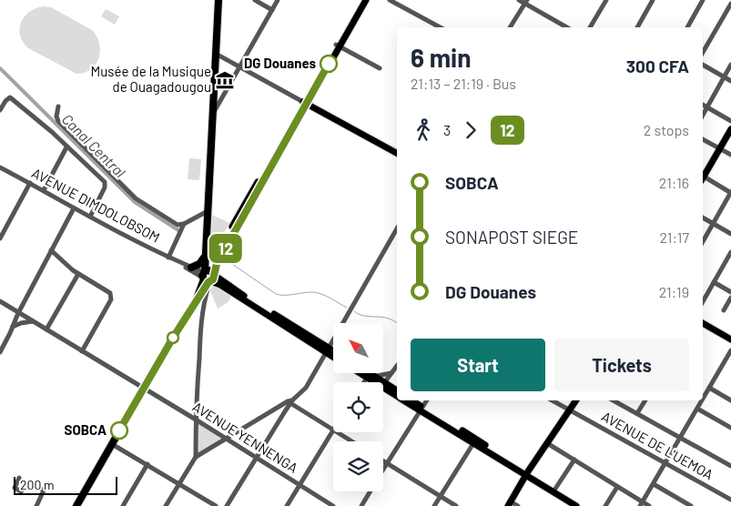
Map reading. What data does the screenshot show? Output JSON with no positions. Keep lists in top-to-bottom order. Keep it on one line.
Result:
{"streets":{"street":["AVENUE DIMDOLOBSOM","AVENUE YENNENGA","AVENUE DE L'UEMOA"]},"water":["Canal Central"],"places":{"other":["DG Douanes","SOBCA"],"museum":["Musée de la Musique de Ouagadougou"]},"lines":["bus line 12"],"scale_bar":"200 m","north":"top left","page":{"on_map":"12","heading":["6 min","21:13 – 21:19 · Bus","300 CFA"],"legs":["3","12","2 stops"],"list":[{"name":"SOBCA","value":"21:16"},{"name":"SONAPOST SIEGE","value":"21:17"},{"name":"DG Douanes","value":"21:19"}],"buttons":["Start","Tickets"],"scale":"200 m"}}
